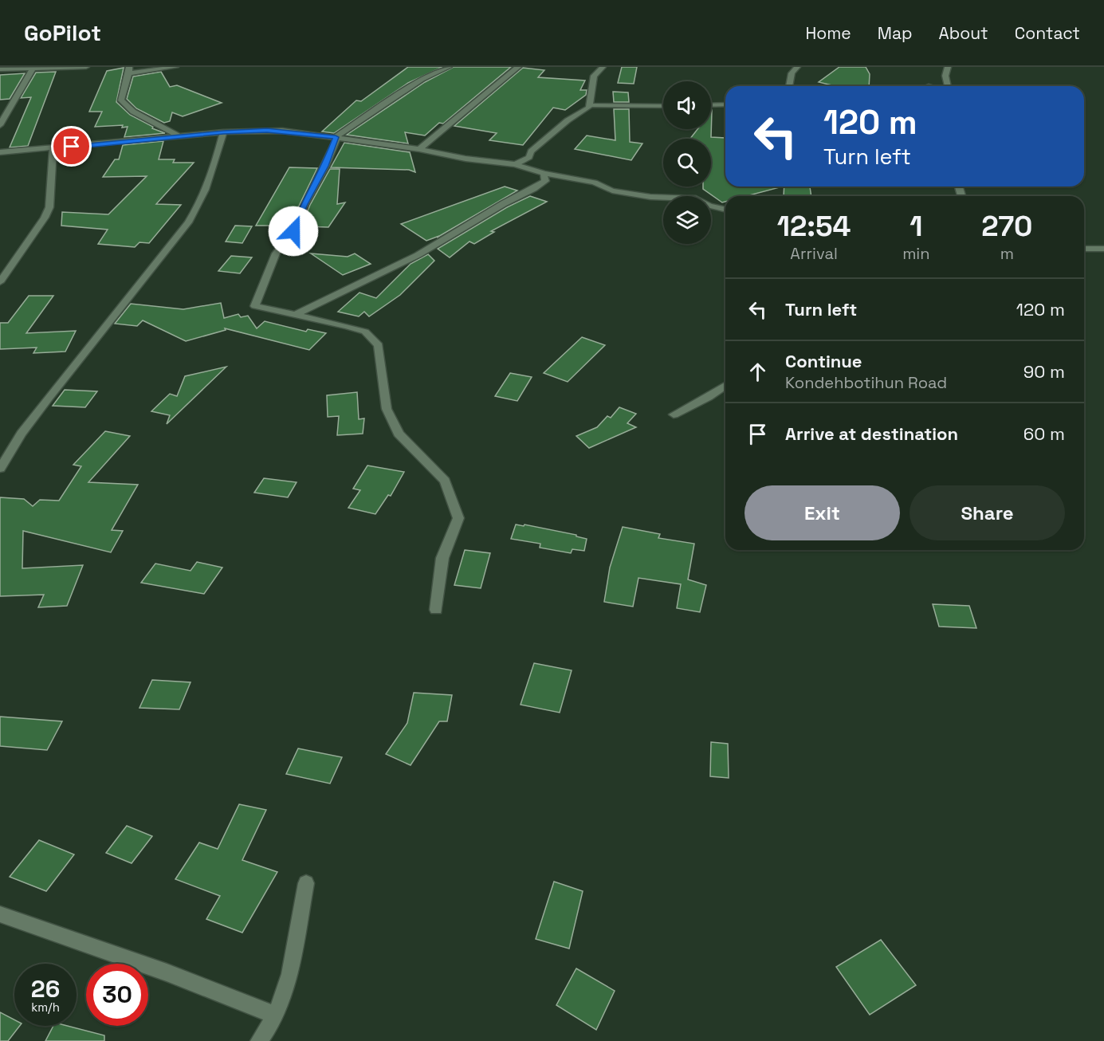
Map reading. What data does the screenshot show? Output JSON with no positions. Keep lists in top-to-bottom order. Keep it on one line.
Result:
{"page":{"header":"GoPilot","nav":["Home","Map","About","Contact"],"turn":["120 m","Turn left"],"eta":["12:54","Arrival","1","min","270","m"],"list":[{"name":"Turn left","value":"120 m"},{"name":"Continue","note":"Kondehbotihun Road","value":"90 m"},{"name":"Arrive at destination","value":"60 m"}],"buttons":["Exit","Share"],"speed":"26 km/h","limit":"30"}}
